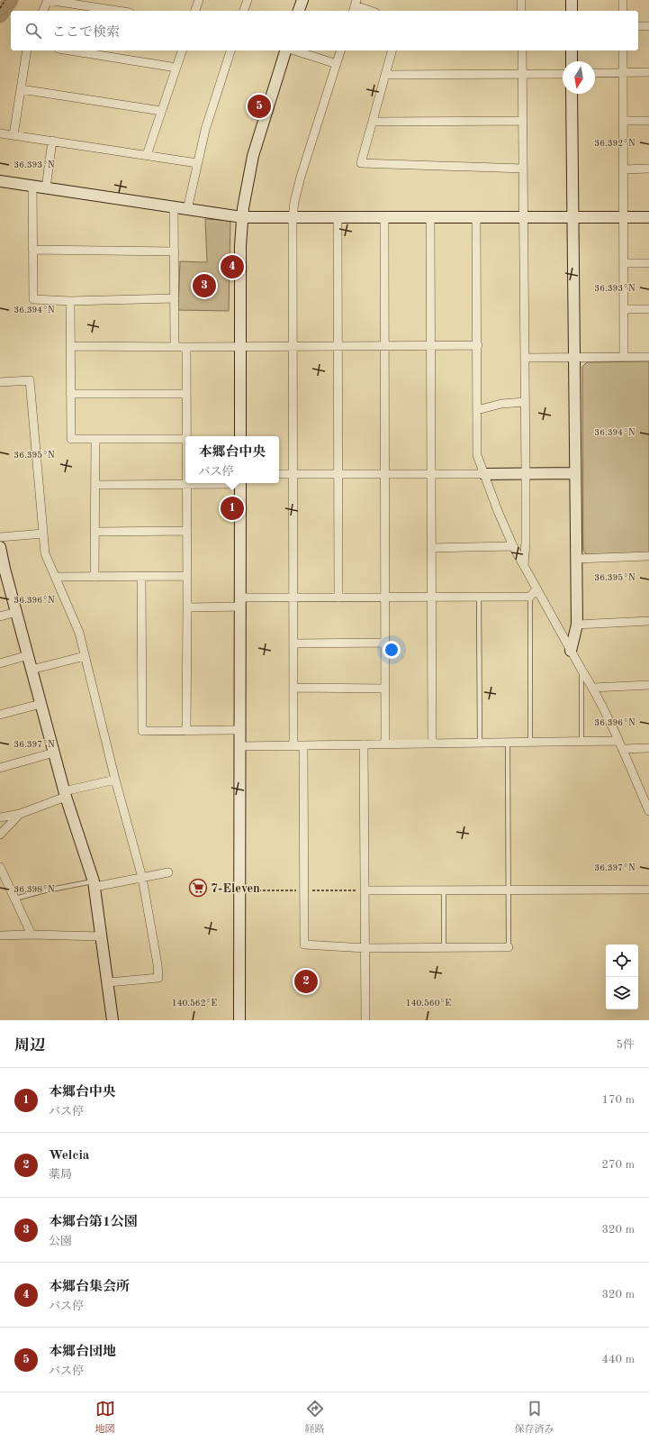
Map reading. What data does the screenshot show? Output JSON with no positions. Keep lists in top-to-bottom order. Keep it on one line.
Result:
{"places":{"supermarket":["7-Eleven"]},"north":"bottom","page":{"search":"ここで検索","pins":["5","4","3","1","2"],"popup":["本郷台中央","バス停"],"heading":["周辺","5件"],"list":[{"mark":"1","name":"本郷台中央","note":"バス停","value":"170 m"},{"mark":"2","name":"Welcia","note":"薬局","value":"270 m"},{"mark":"3","name":"本郷台第1公園","note":"公園","value":"320 m"},{"mark":"4","name":"本郷台集会所","note":"バス停","value":"320 m"},{"mark":"5","name":"本郷台団地","note":"バス停","value":"440 m"}],"nav":["地図","経路","保存済み"]},"coordinates":["36.392°N","36.393°N","36.394°N","36.395°N","36.396°N","36.397°N","36.398°N","140.562°E","140.560°E"]}
